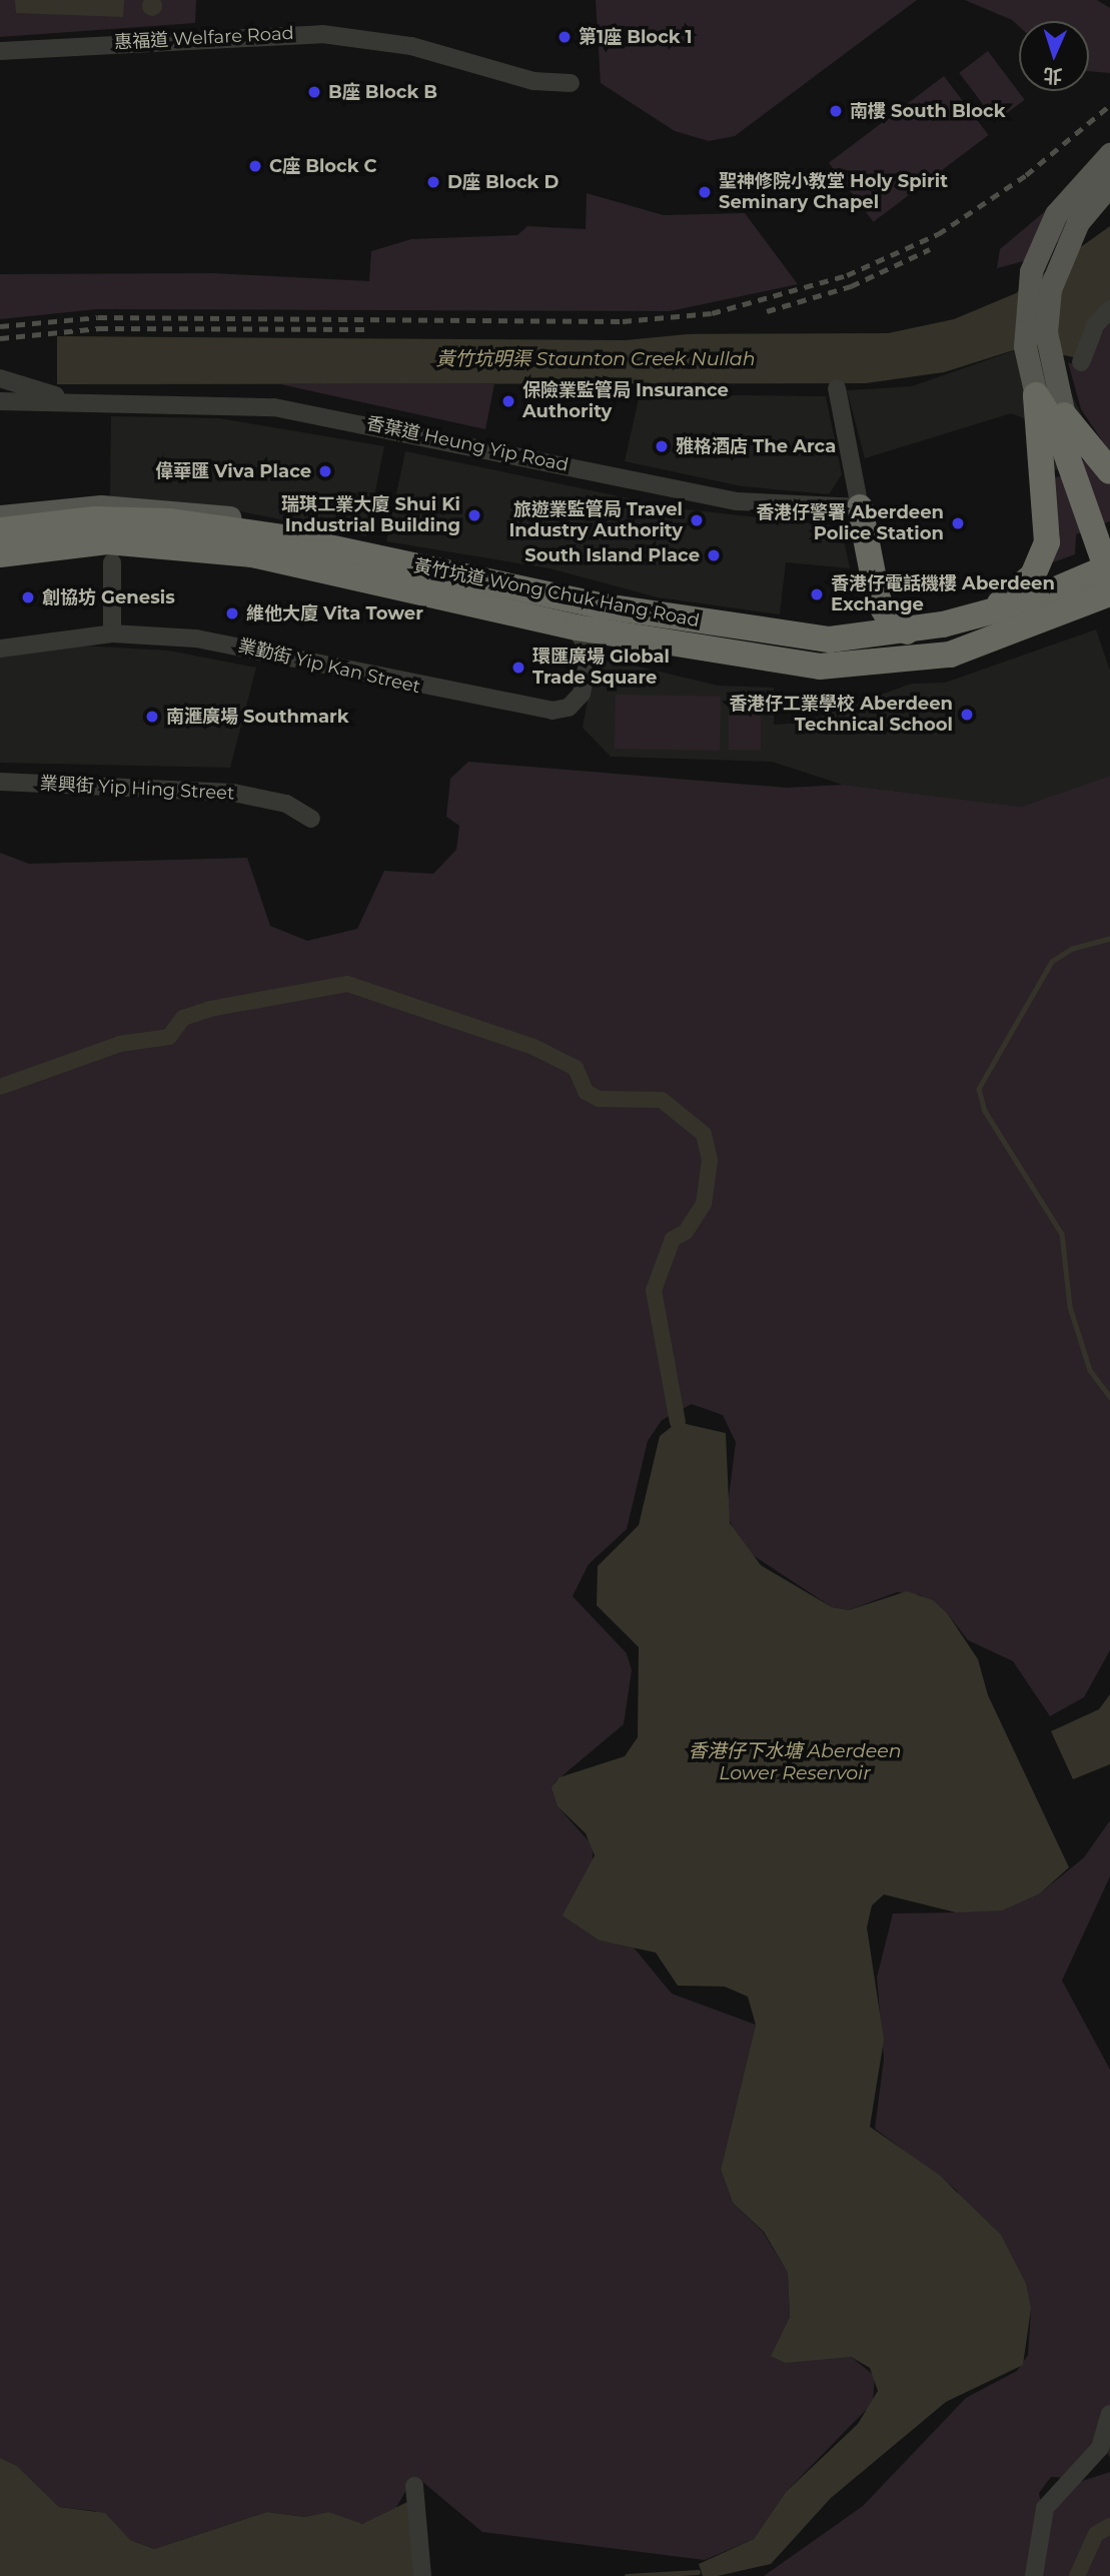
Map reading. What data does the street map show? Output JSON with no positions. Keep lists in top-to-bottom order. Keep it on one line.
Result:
{"streets":{"highway":["黃竹坑道 Wong Chuk Hang Road"],"street":["惠福道 Welfare Road","香葉道 Heung Yip Road","業勤街 Yip Kan Street","業興街 Yip Hing Street"]},"crossings":[["黃竹坑道 Wong Chuk Hang Road","業勤街 Yip Kan Street"]],"water":["黃竹坑明渠 Staunton Creek Nullah","香港仔下水塘 Aberdeen Lower Reservoir"],"places":["第1座 Block 1","B座 Block B","南樓 South Block","C座 Block C","D座 Block D","聖神修院小教堂 Holy Spirit Seminary Chapel","保險業監管局 Insurance Authority","雅格酒店 The Arca","偉華匯 Viva Place","瑞琪工業大廈 Shui Ki Industrial Building","旅遊業監管局 Travel Industry Authority","香港仔警署 Aberdeen Police Station","South Island Place","香港仔電話機樓 Aberdeen Exchange","創協坊 Genesis","維他大廈 Vita Tower","環匯廣場 Global Trade Square","香港仔工業學校 Aberdeen Technical School","南滙廣場 Southmark"],"north":"bottom"}
